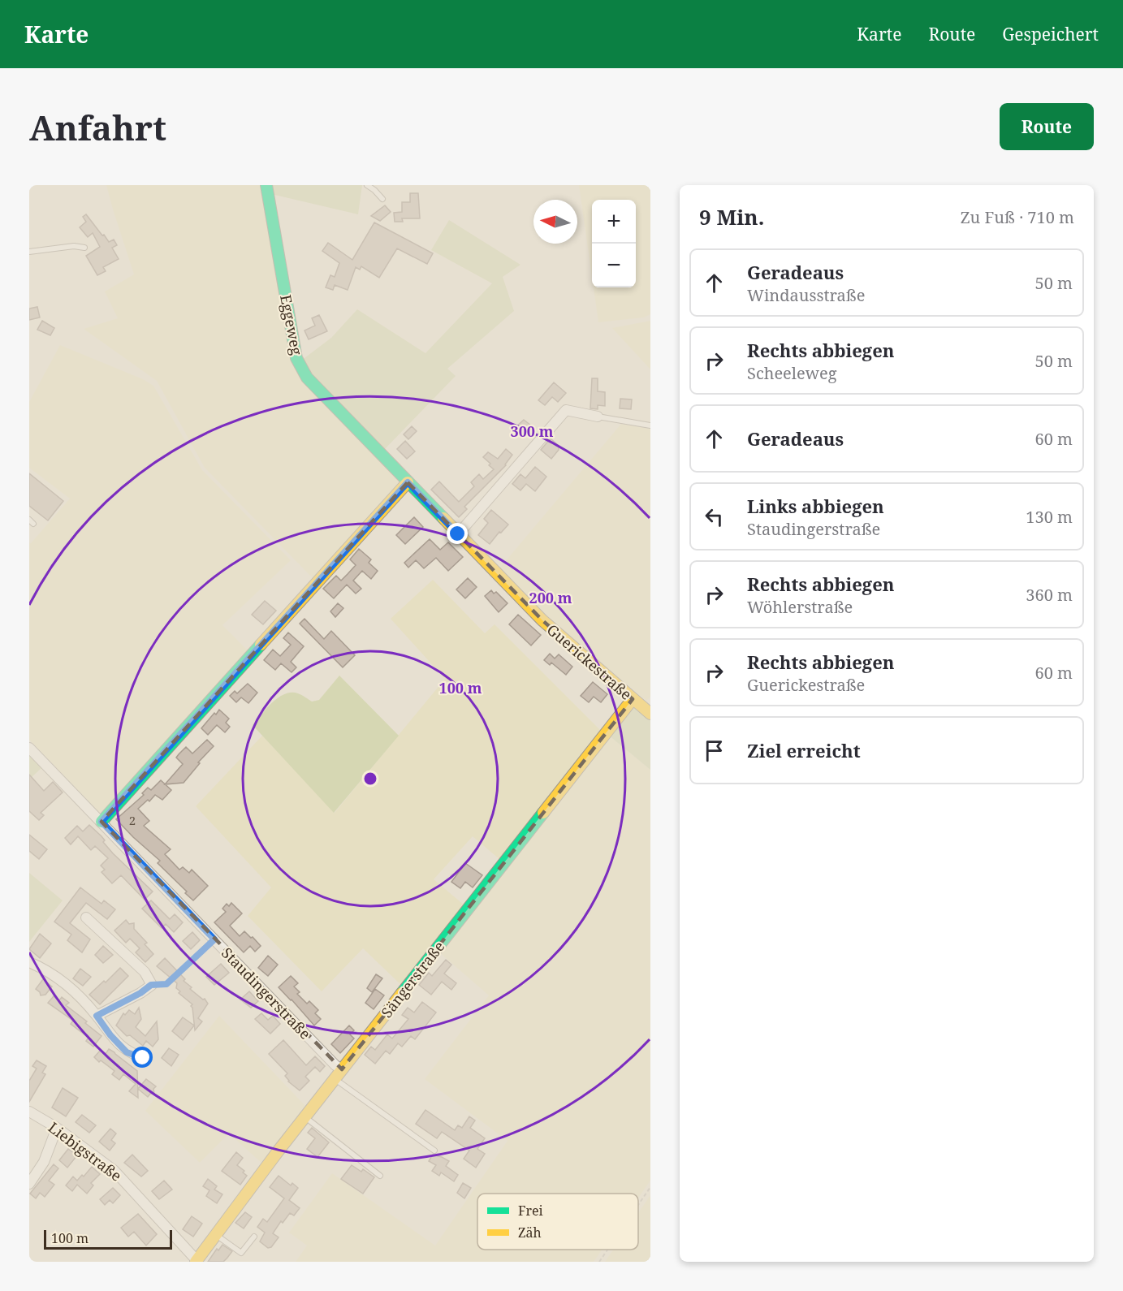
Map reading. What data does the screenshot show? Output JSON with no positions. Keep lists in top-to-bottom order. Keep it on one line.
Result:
{"streets":{"street":["Eggeweg","Guerickestraße","Sängerstraße","Staudingerstraße","Liebigstraße"]},"crossings":[["Eggeweg","Guerickestraße"],["Guerickestraße","Sängerstraße"],["Sängerstraße","Staudingerstraße"],["Sängerstraße","Liebigstraße"]],"house_numbers":["2"],"legend":["Frei","Zäh"],"scale_bar":"100 m","north":"left","page":{"header":"Karte","nav":["Karte","Route","Gespeichert"],"buttons":"Route","title":"Anfahrt","heading":["9 Min.","Zu Fuß · 710 m"],"map_buttons":["+","−"],"list":[["Geradeaus","Windausstraße","50 m"],["Rechts abbiegen","Scheeleweg","50 m"],["Geradeaus","60 m"],["Links abbiegen","Staudingerstraße","130 m"],["Rechts abbiegen","Wöhlerstraße","360 m"],["Rechts abbiegen","Guerickestraße","60 m"],"Ziel erreicht"],"scale":"100 m"},"rings":["300 m","200 m","100 m"]}
